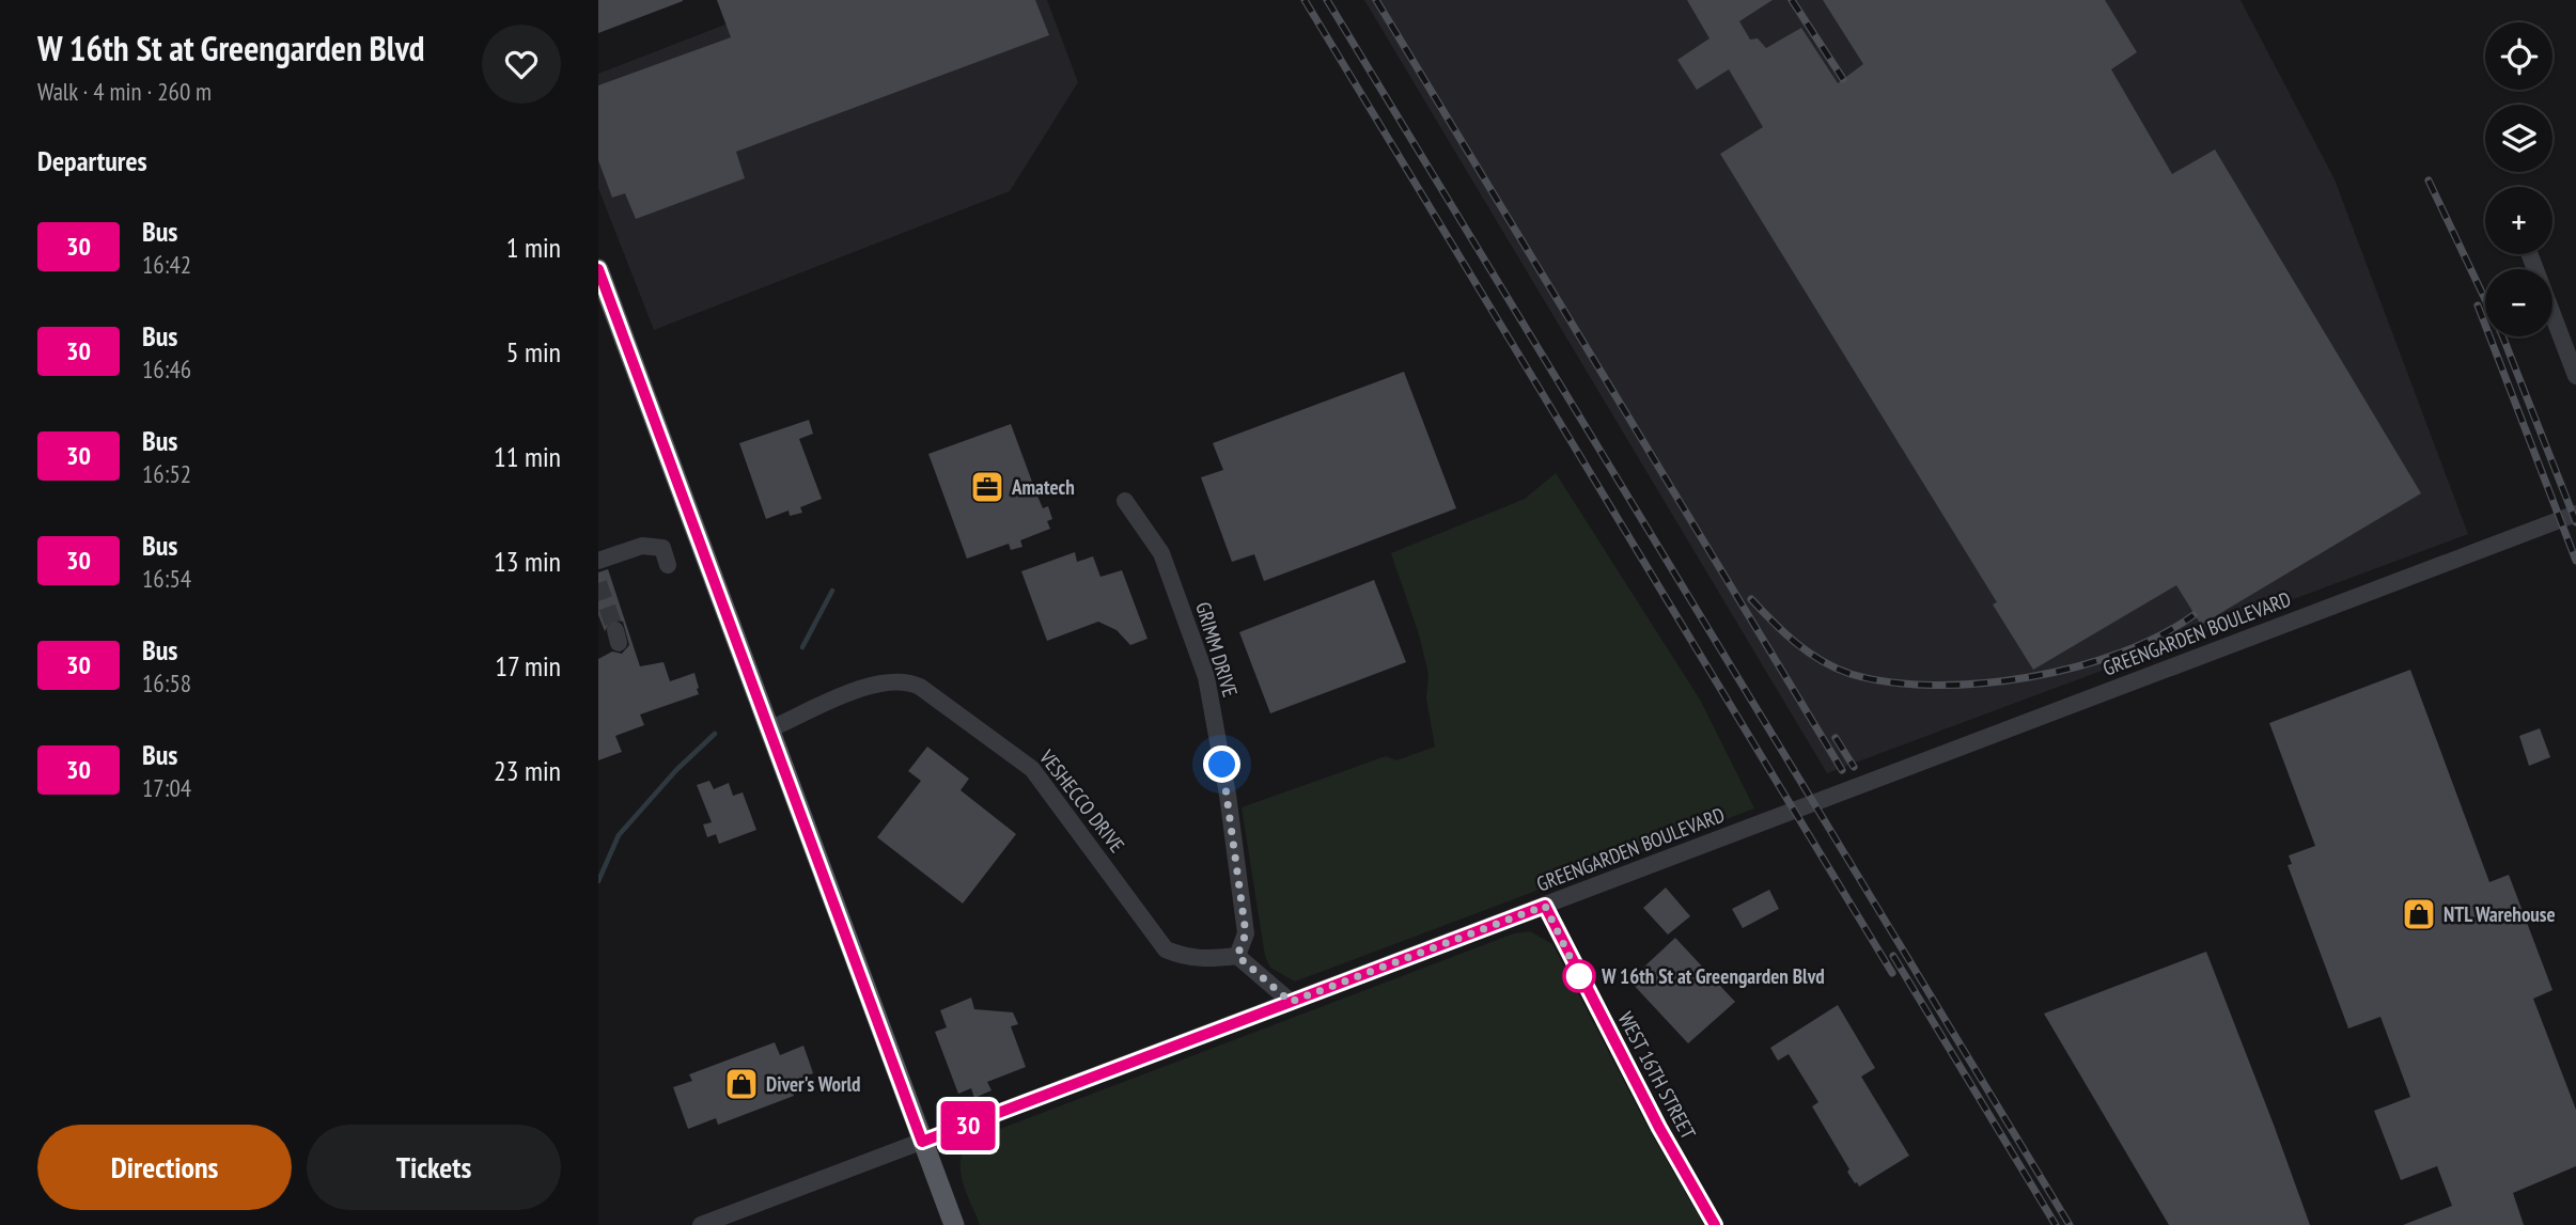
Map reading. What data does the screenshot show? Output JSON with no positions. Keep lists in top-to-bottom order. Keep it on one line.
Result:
{"streets":{"street":["GREENGARDEN BOULEVARD","GRIMM DRIVE","VESHECCO DRIVE","WEST 16TH STREET"]},"crossings":[["GREENGARDEN BOULEVARD","WEST 16TH STREET"],["GRIMM DRIVE","VESHECCO DRIVE"]],"places":{"office":["Amatech"],"shop":["NTL Warehouse","Diver's World"],"other":["W 16th St at Greengarden Blvd"]},"lines":["bus line 30"],"page":{"heading":[["W 16th St at Greengarden Blvd","Walk · 4 min · 260 m"],"Departures"],"on_map":"30","map_buttons":["+","−"],"list":[{"mark":"30","name":"Bus","note":"16:42","value":"1 min"},{"mark":"30","name":"Bus","note":"16:46","value":"5 min"},{"mark":"30","name":"Bus","note":"16:52","value":"11 min"},{"mark":"30","name":"Bus","note":"16:54","value":"13 min"},{"mark":"30","name":"Bus","note":"16:58","value":"17 min"},{"mark":"30","name":"Bus","note":"17:04","value":"23 min"}],"buttons":["Directions","Tickets"]}}
